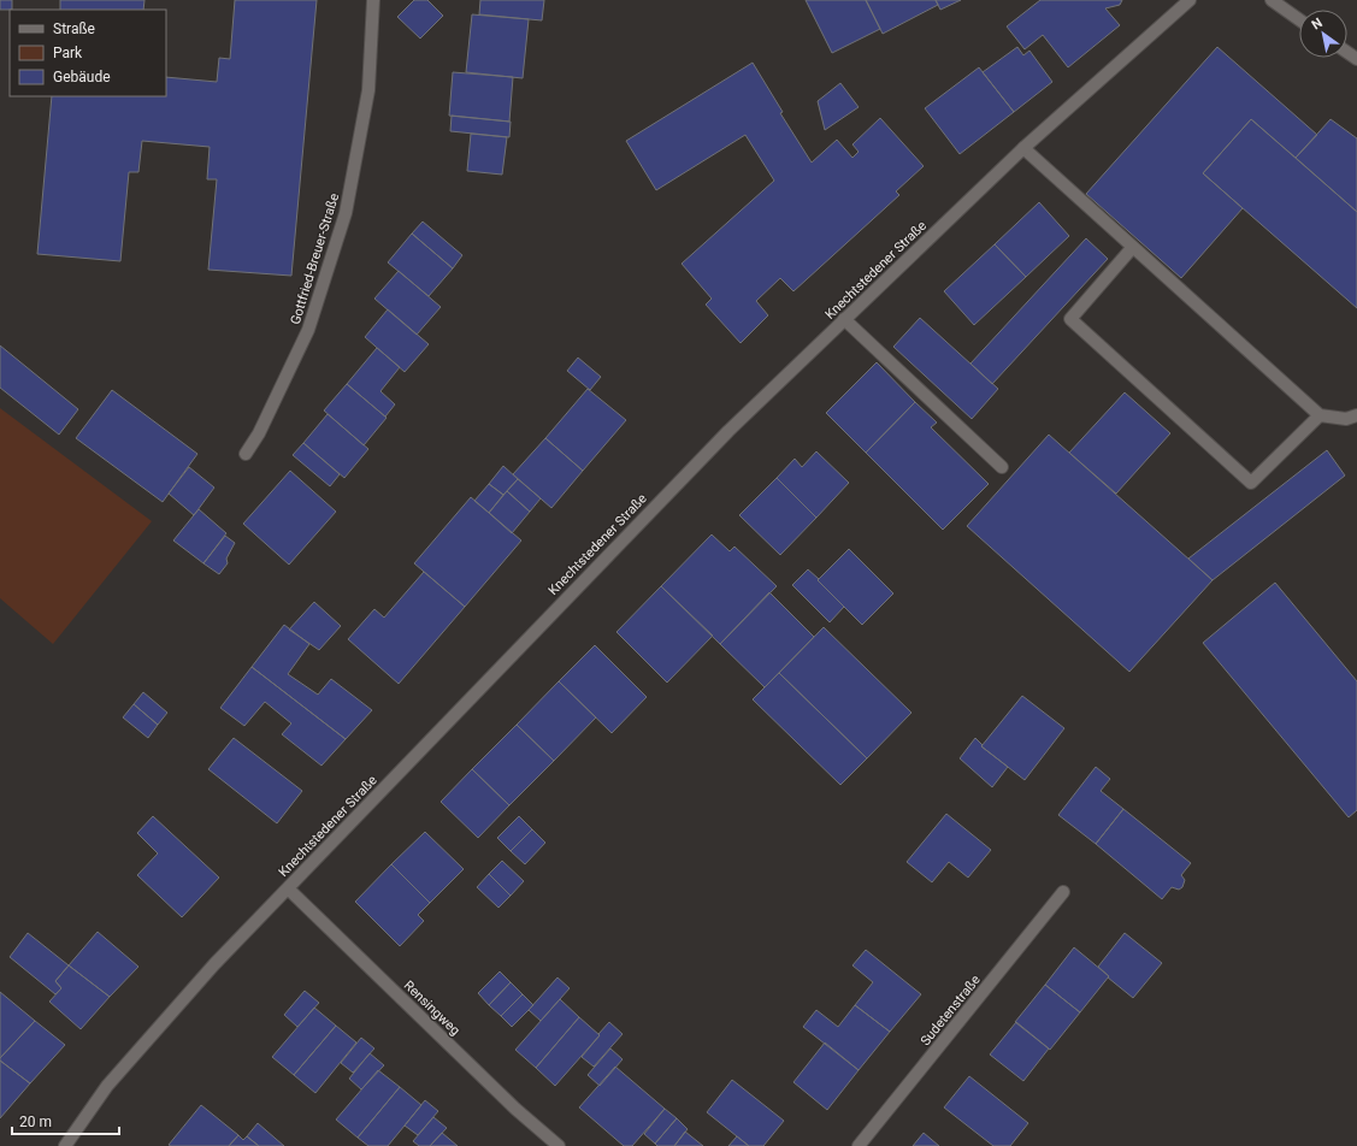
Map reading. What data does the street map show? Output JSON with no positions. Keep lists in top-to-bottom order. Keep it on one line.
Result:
{"streets":{"street":["Gottfried-Breuer-Straße","Knechtstedener Straße","Rensingweg","Sudetenstraße"]},"crossings":[["Knechtstedener Straße","Rensingweg"]],"legend":["Straße","Park","Gebäude"],"scale_bar":"20 m","north":"top left"}
